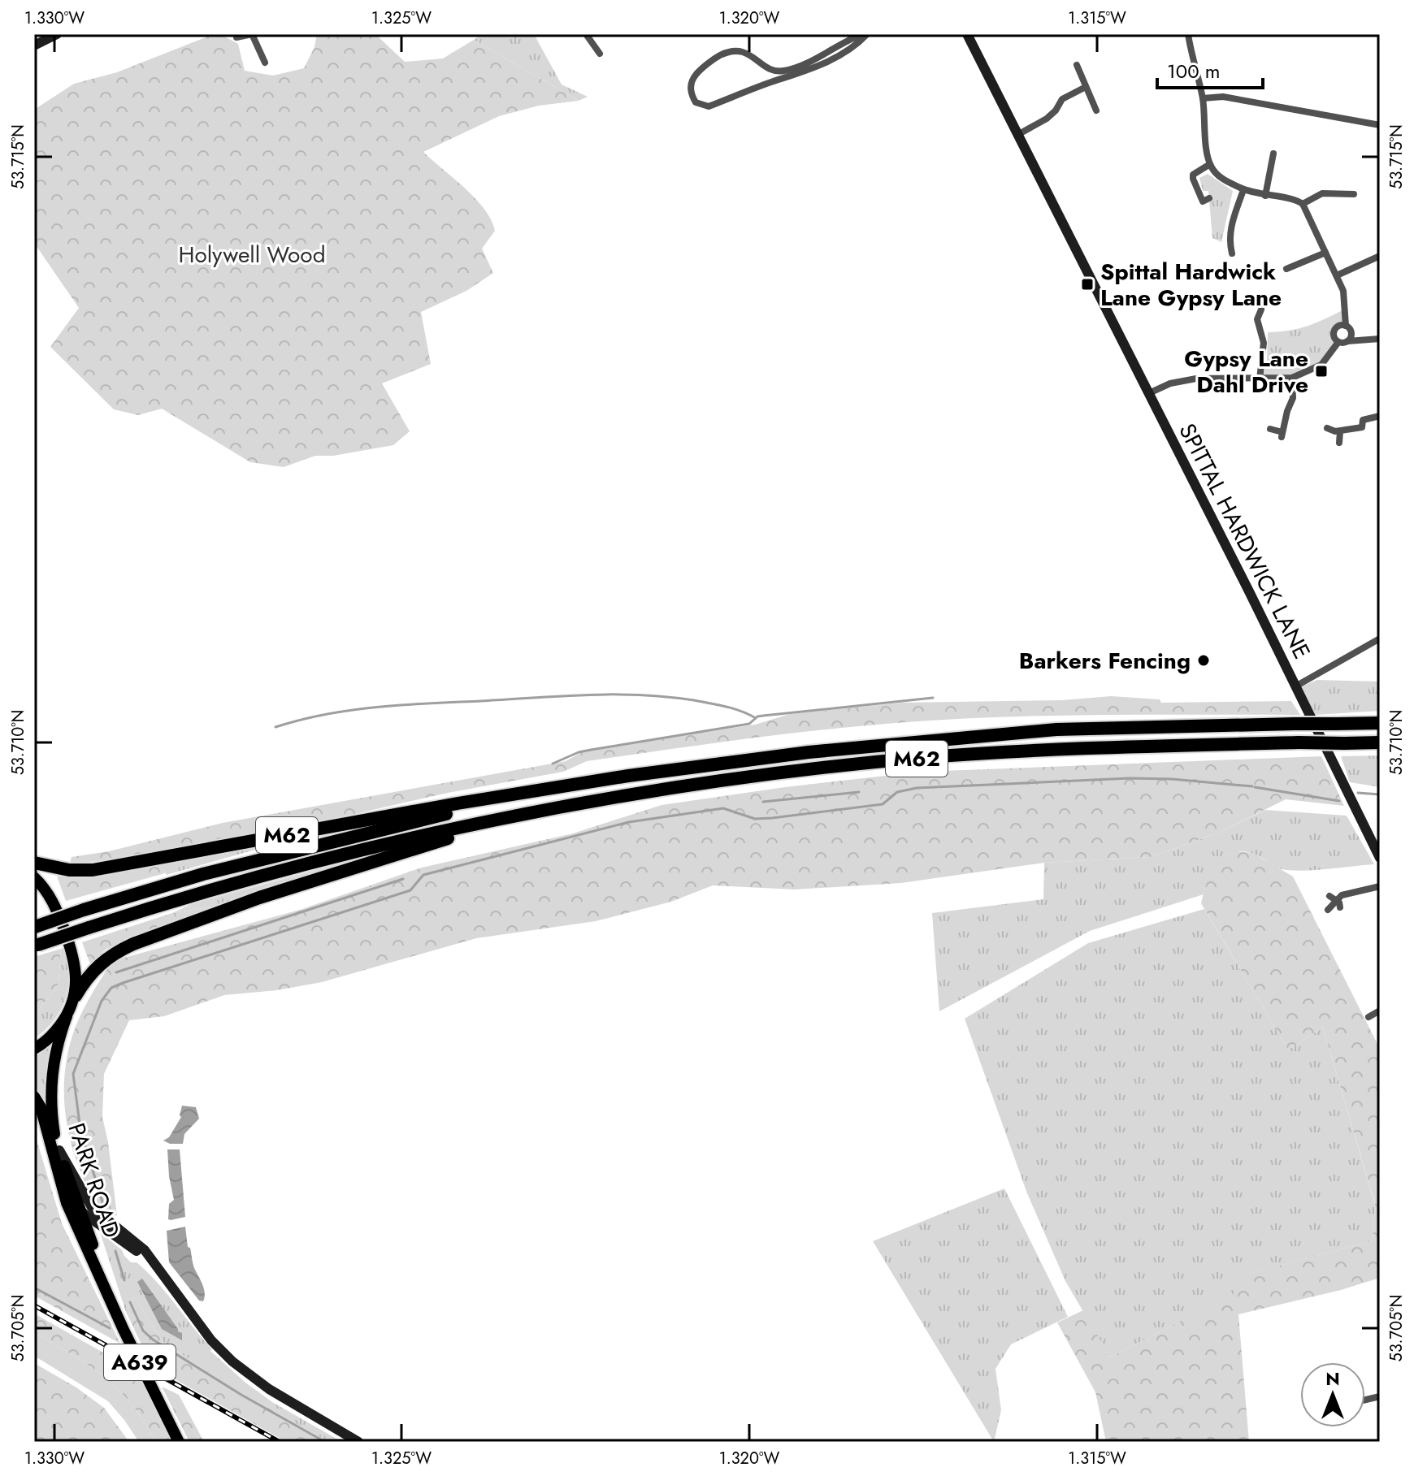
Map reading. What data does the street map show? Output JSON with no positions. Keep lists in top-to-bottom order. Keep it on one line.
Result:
{"streets":{"highway":["M62"],"main road":["PARK ROAD","A639"],"street":["SPITTAL HARDWICK LANE"]},"parks":["Holywell Wood"],"places":{"transit":["Spittal Hardwick Lane Gypsy Lane","Gypsy Lane Dahl Drive"],"other":["Barkers Fencing"]},"scale_bar":"100 m","north":"top","coordinates":["1.330°W","1.325°W","1.320°W","1.315°W","53.715°N","53.710°N","53.705°N"]}
